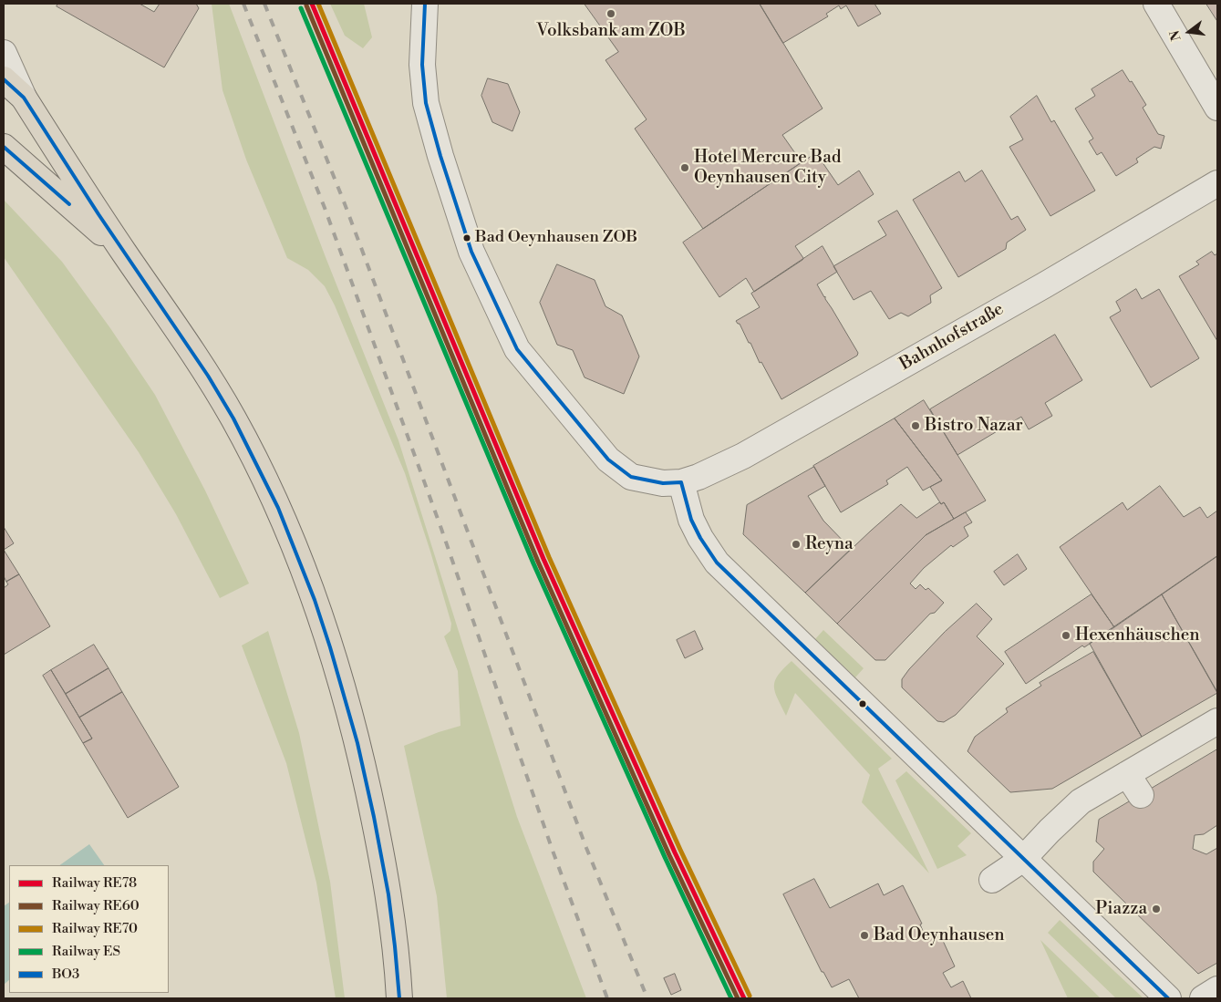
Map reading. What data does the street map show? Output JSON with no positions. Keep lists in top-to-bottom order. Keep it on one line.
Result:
{"streets":{"street":["Bahnhofstraße"]},"places":["Volksbank am ZOB","Hotel Mercure Bad Oeynhausen City","Bad Oeynhausen ZOB","Bistro Nazar","Reyna","Hexenhäuschen","Piazza","Bad Oeynhausen"],"lines":["rail line RE78","rail line RE70","transit line BO3","rail line RE60","rail line ES"],"legend":["Railway RE78","Railway RE60","Railway RE70","Railway ES","BO3"],"north":"left"}
